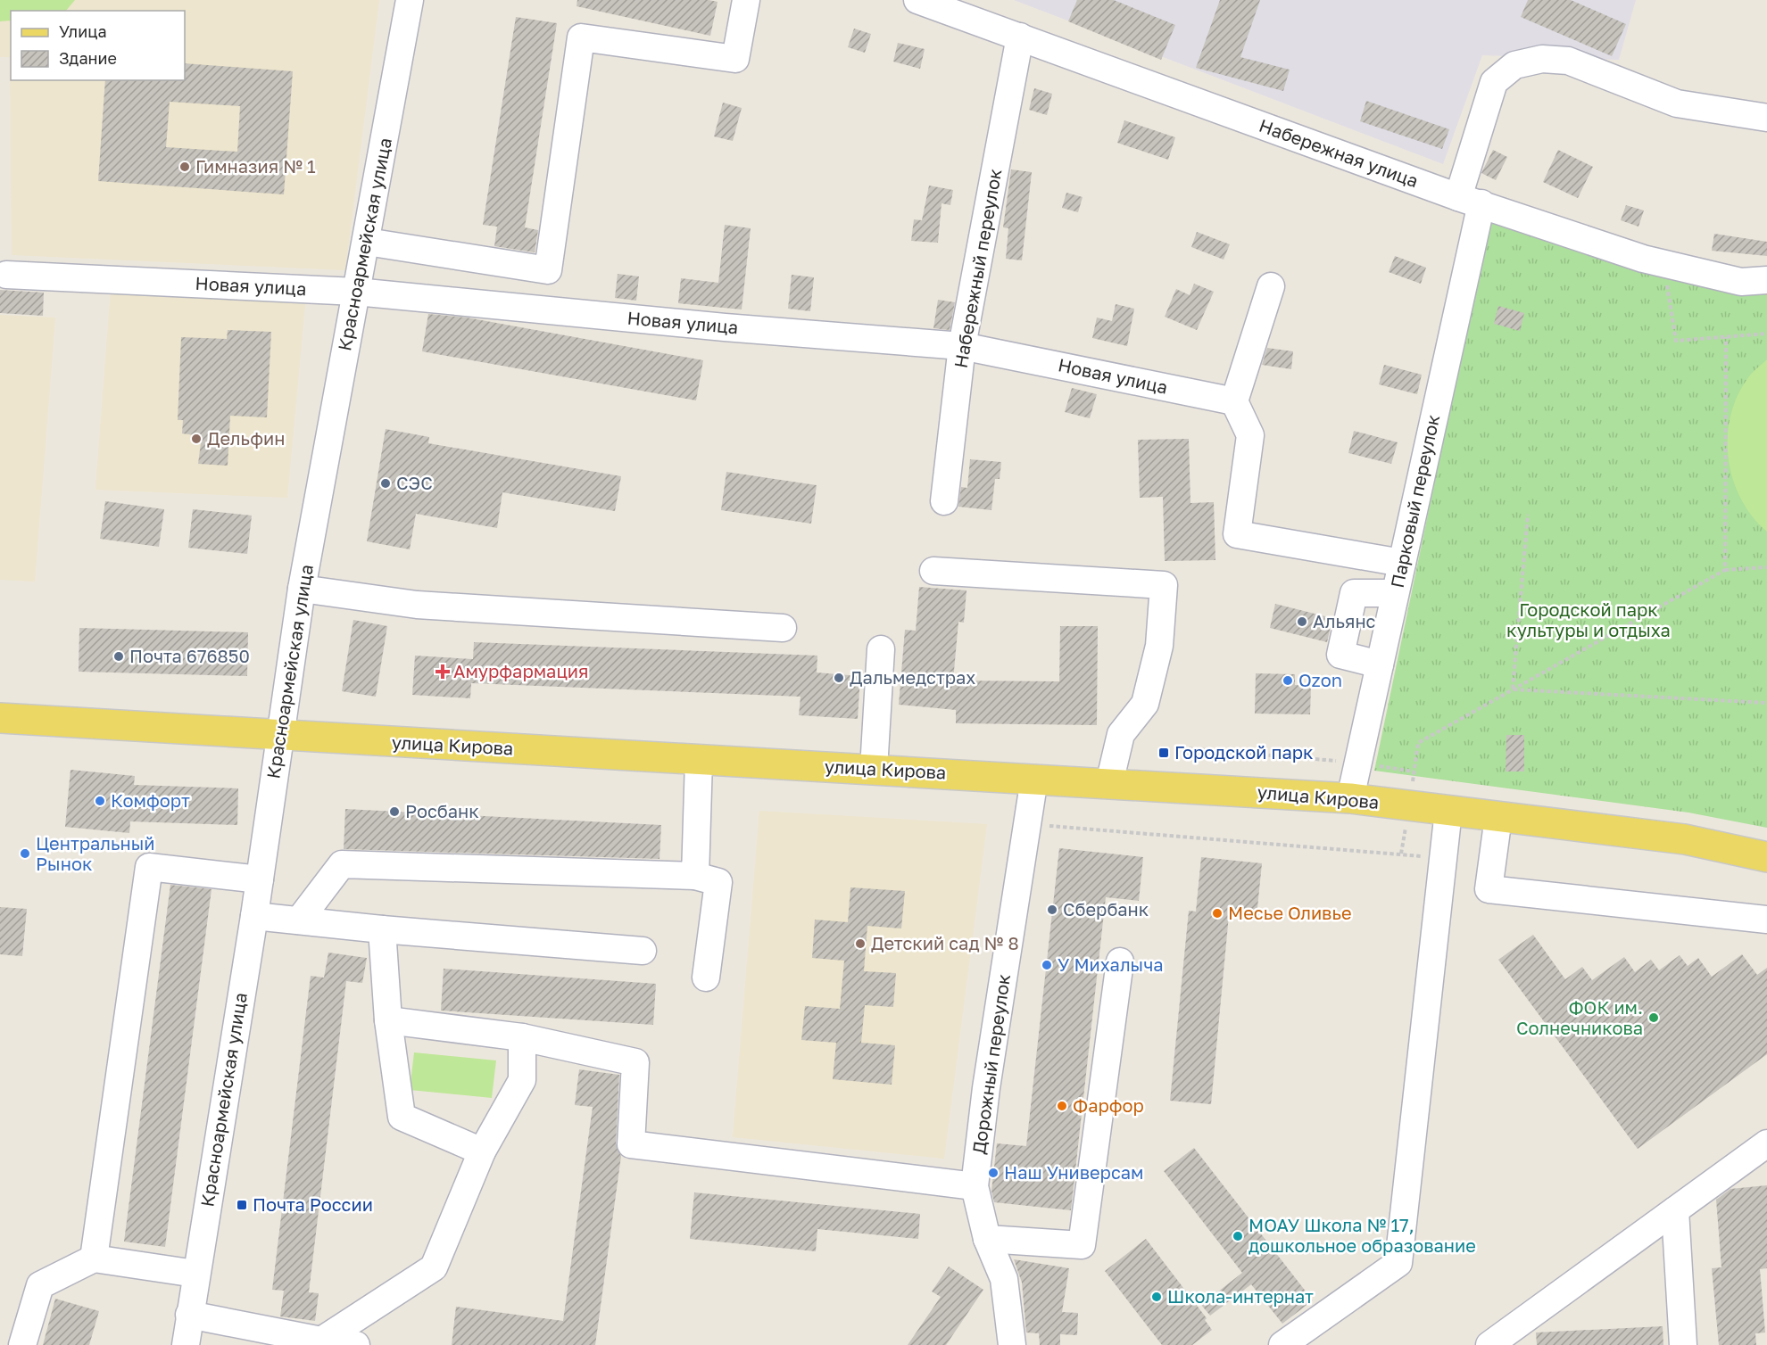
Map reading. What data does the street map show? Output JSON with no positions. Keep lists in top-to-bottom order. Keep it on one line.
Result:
{"streets":{"main road":["улица Кирова"],"street":["Набережная улица","Красноармейская улица","Набережный переулок","Новая улица","Парковый переулок","Дорожный переулок"]},"crossings":[["Набережная улица","Набережный переулок"],["Набережная улица","Парковый переулок"],["Красноармейская улица","Новая улица"],["Красноармейская улица","улица Кирова"],["Набережный переулок","Новая улица"],["Парковый переулок","улица Кирова"],["улица Кирова","Дорожный переулок"]],"parks":["Городской парк культуры и отдыха"],"places":{"other":["Гимназия № 1","Дельфин","СЭС","Альянс","Почта 676850","Дальмедстрах","Ozon","Комфорт","Росбанк","Центральный Рынок","Сбербанк","Месье Оливье","Детский сад № 8","У Михалыча","ФОК им. Солнечникова","Фарфор","Наш Универсам","МОАУ Школа № 17, дошкольное образование","Школа-интернат"],"health":["Амурфармация"],"transit":["Городской парк","Почта России"]},"legend":["Улица","Здание"]}
